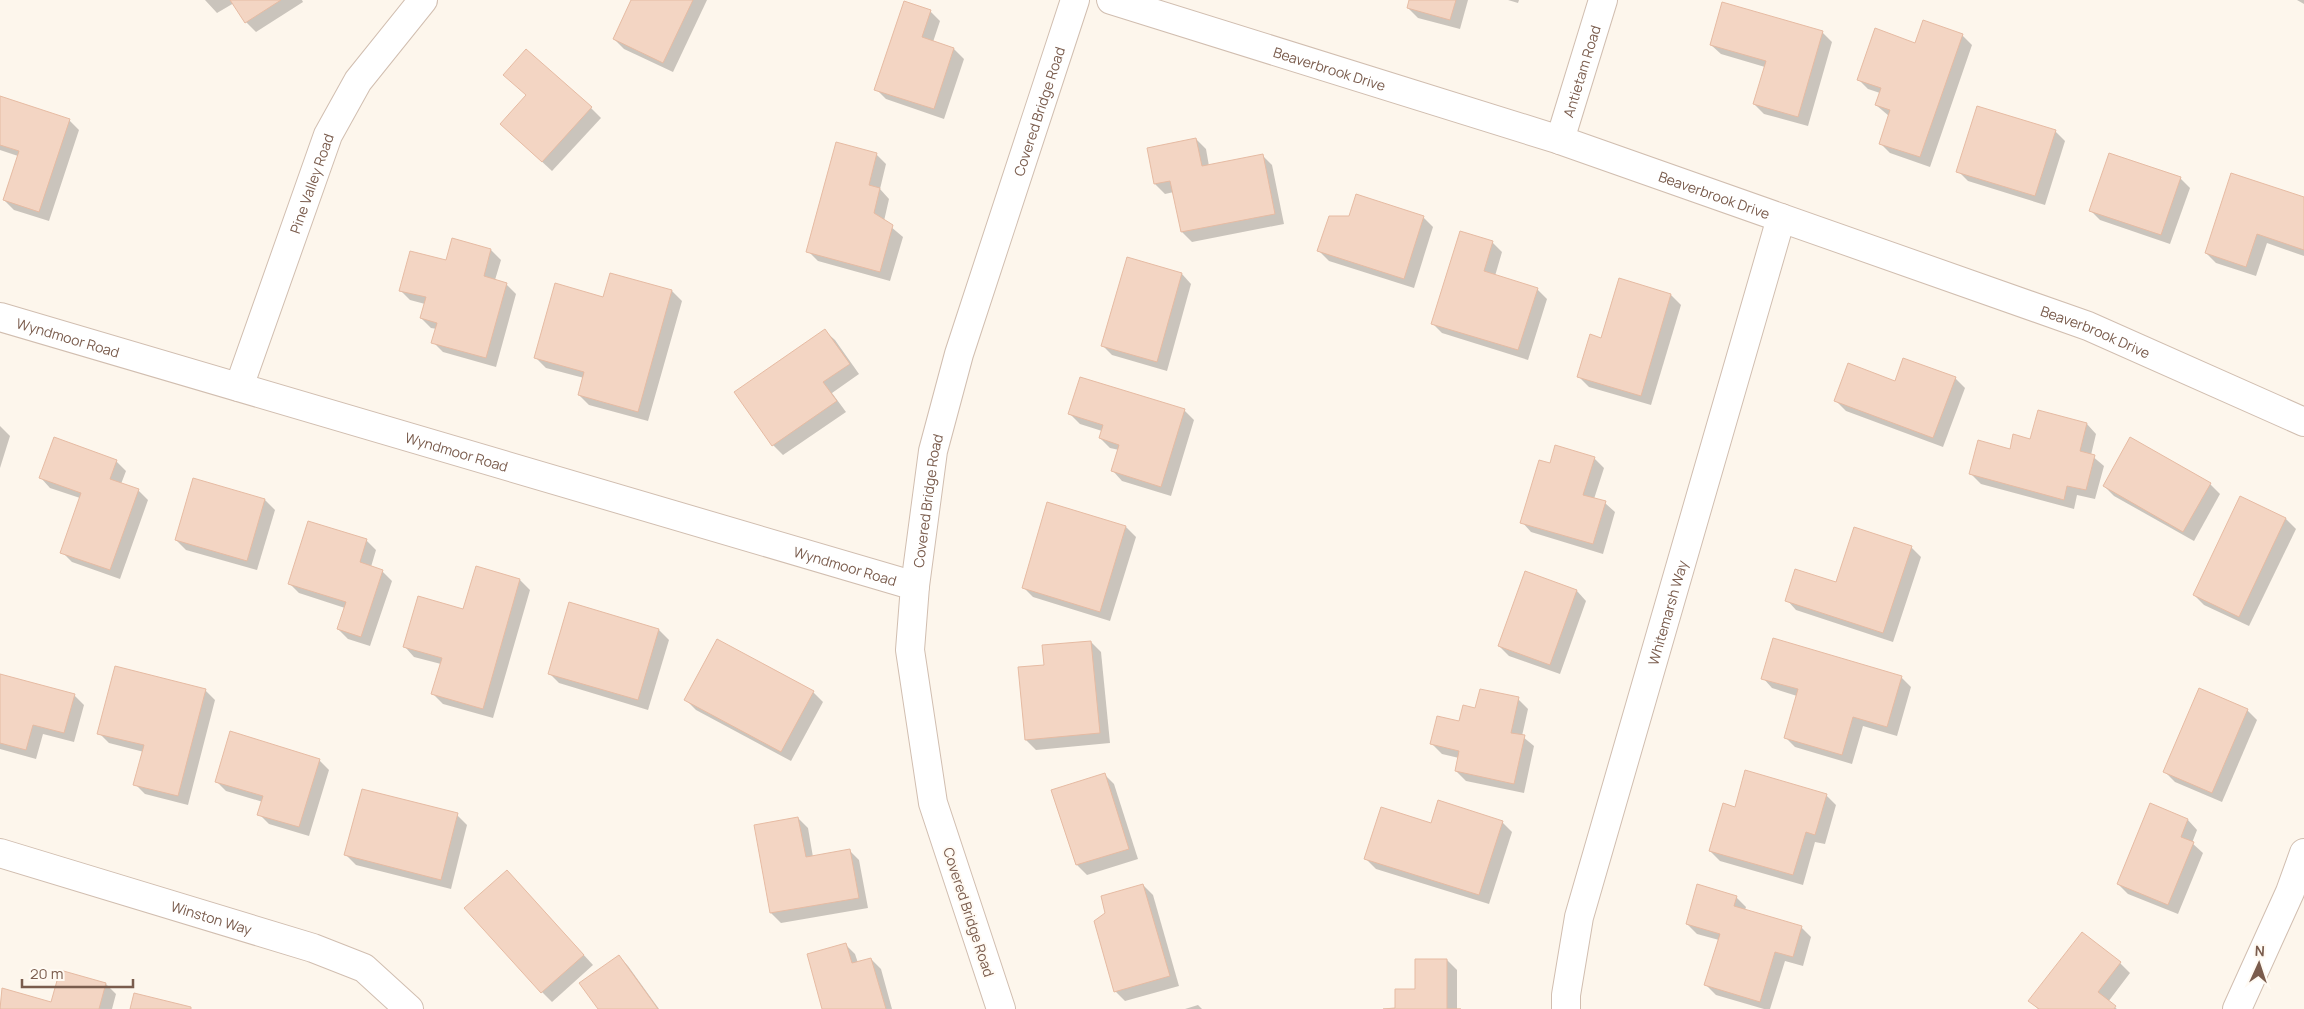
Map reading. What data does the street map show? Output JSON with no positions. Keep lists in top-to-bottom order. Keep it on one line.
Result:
{"streets":{"street":["Beaverbrook Drive","Antietam Road","Covered Bridge Road","Pine Valley Road","Wyndmoor Road","Whitemarsh Way","Winston Way"]},"crossings":[["Beaverbrook Drive","Antietam Road"],["Beaverbrook Drive","Whitemarsh Way"],["Covered Bridge Road","Wyndmoor Road"],["Pine Valley Road","Wyndmoor Road"]],"scale_bar":"20 m","north":"top"}
